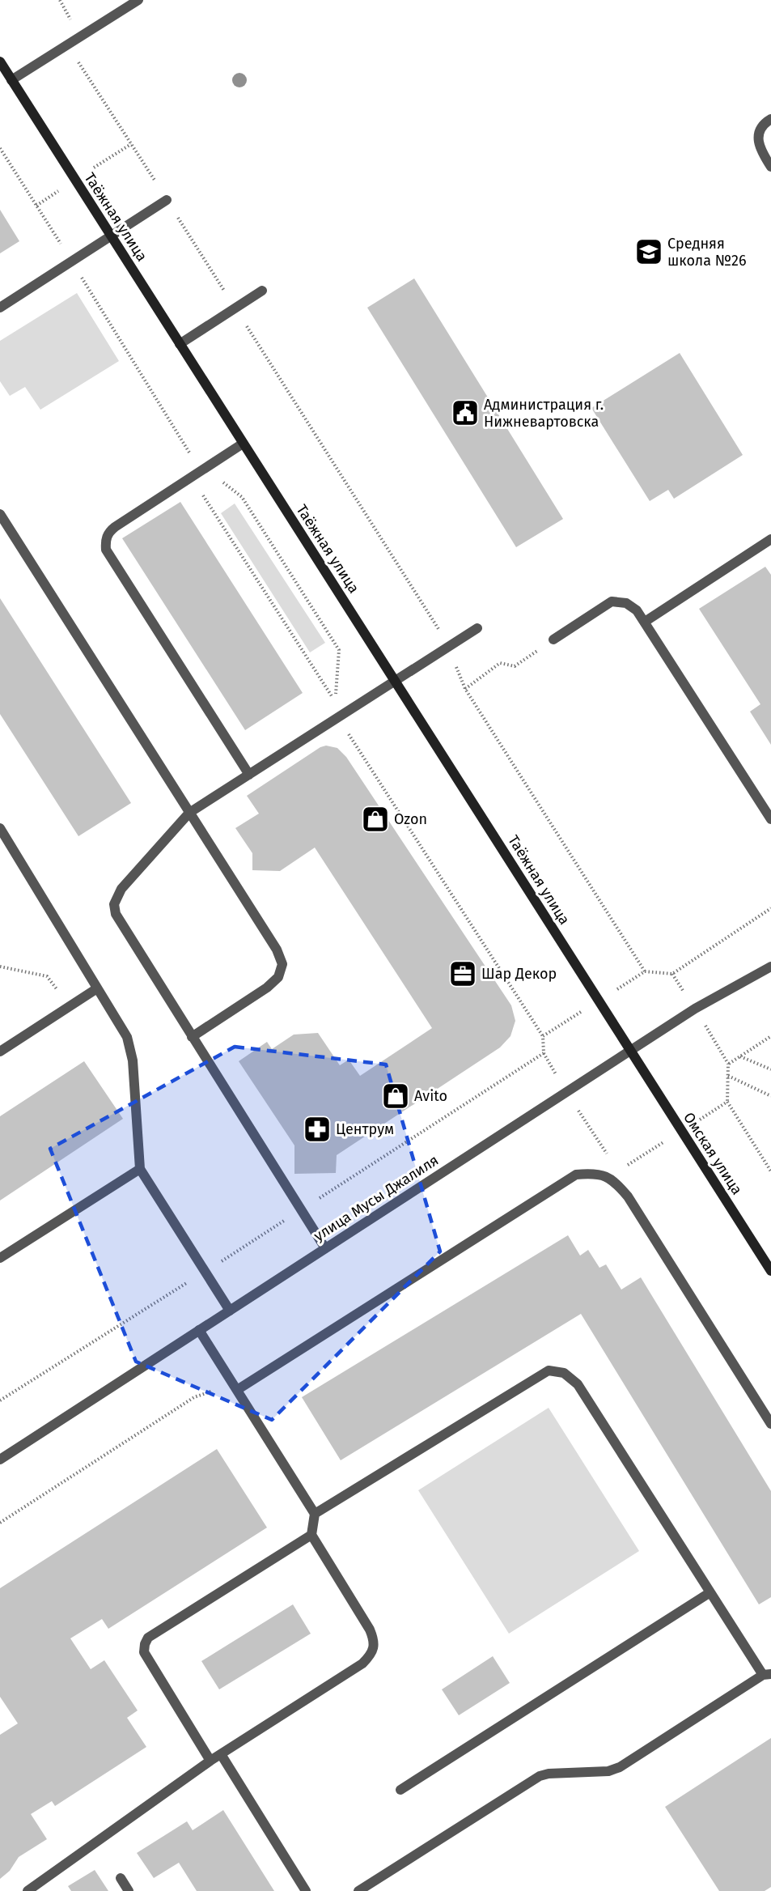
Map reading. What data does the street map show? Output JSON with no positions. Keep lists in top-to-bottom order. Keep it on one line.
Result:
{"streets":{"main road":["Таёжная улица","Омская улица"],"street":["улица Мусы Джалиля"]},"crossings":[["Таёжная улица","Омская улица"],["Таёжная улица","улица Мусы Джалиля"],["Омская улица","улица Мусы Джалиля"]],"places":{"school or university":["Средняя школа №26"],"public building":["Администрация г. Нижневартовска"],"shop":["Ozon","Avito"],"office":["Шар Декор"],"pharmacy":["Центрум"]}}
